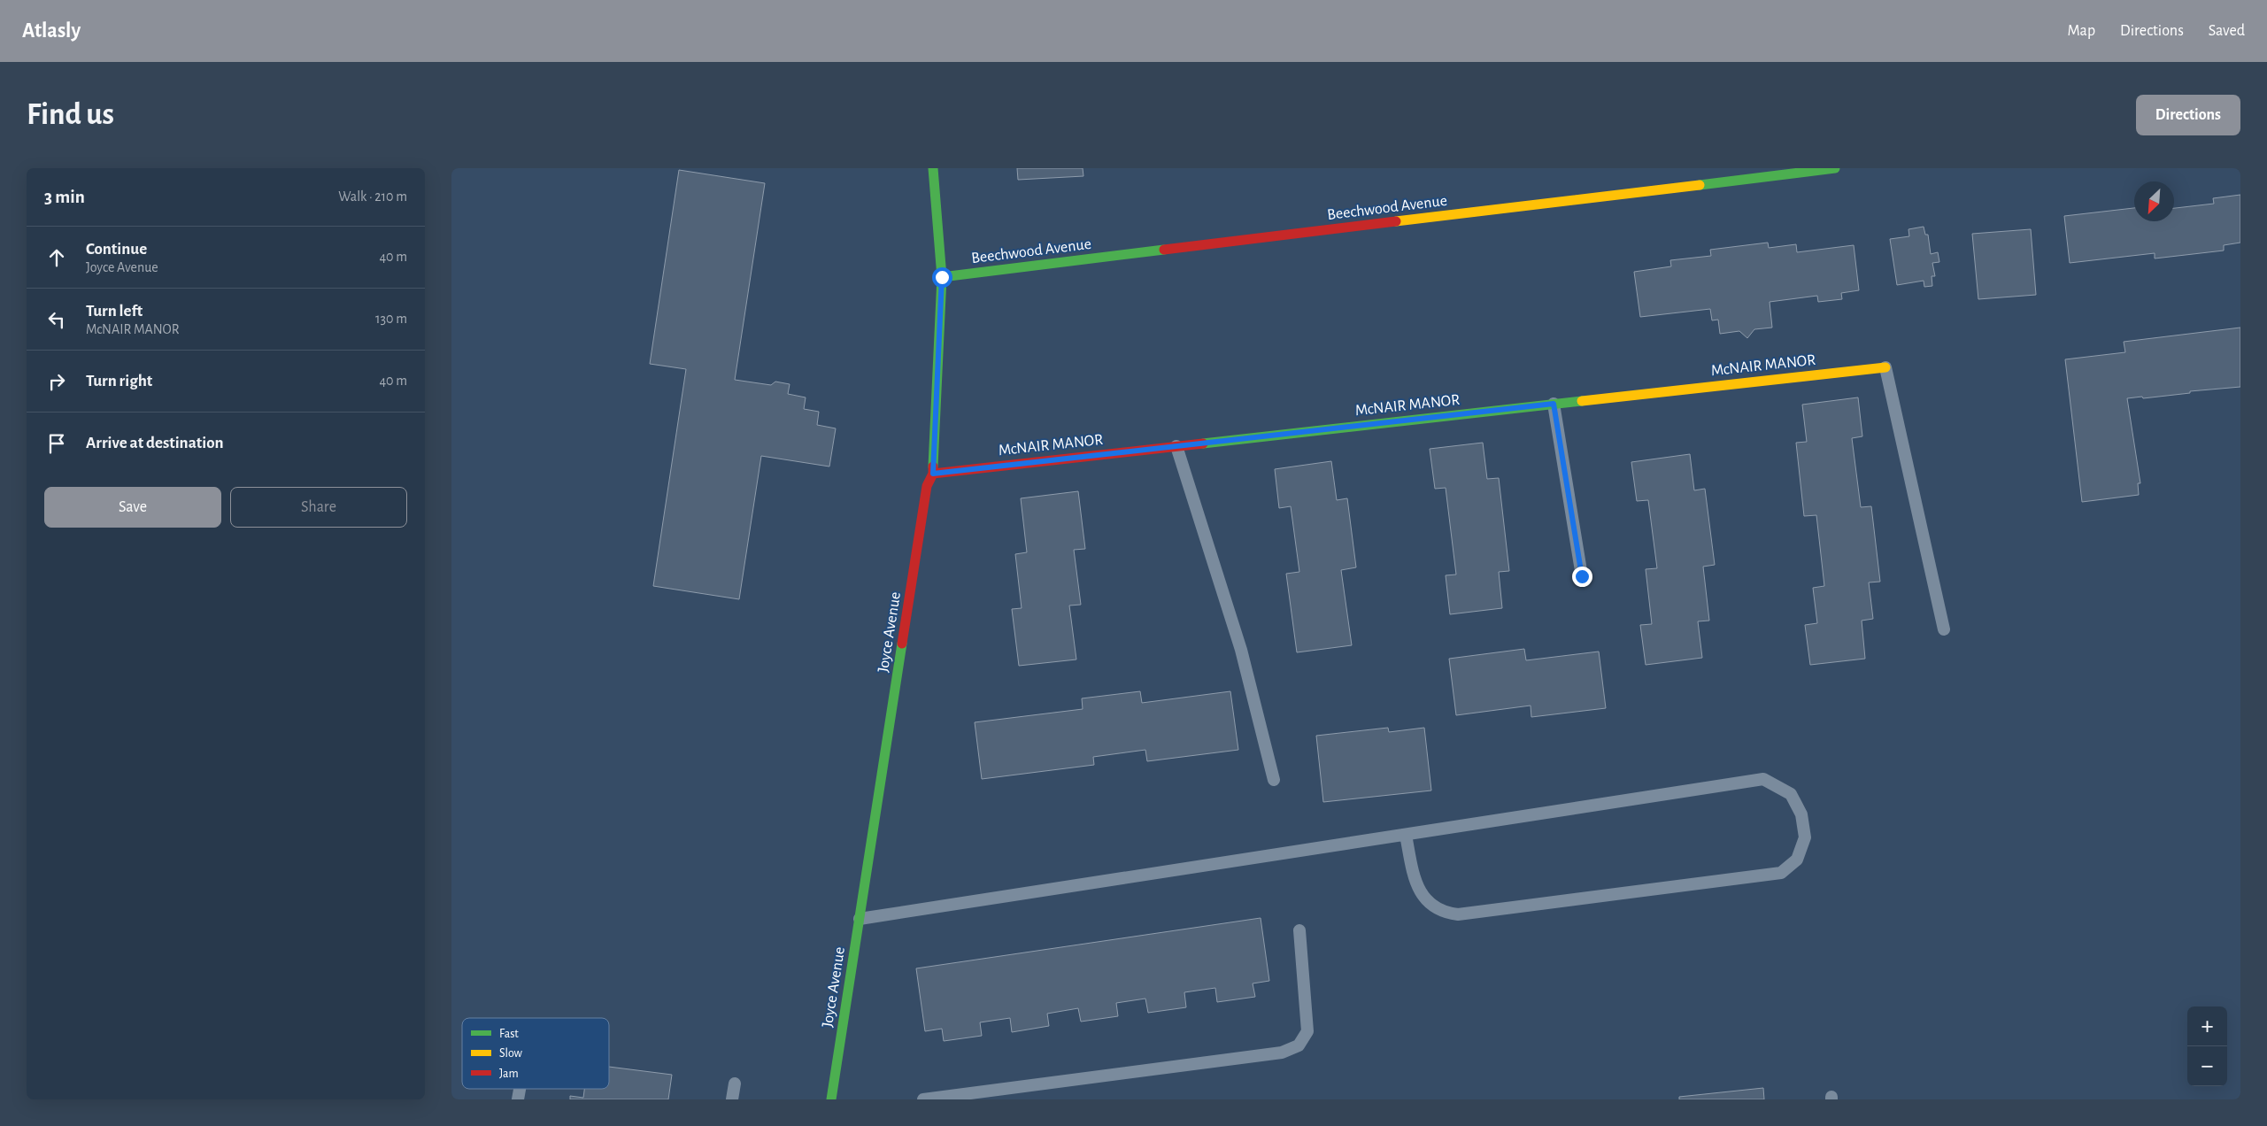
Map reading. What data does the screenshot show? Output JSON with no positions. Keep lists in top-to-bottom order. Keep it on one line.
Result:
{"streets":{"street":["Beechwood Avenue","McNAIR MANOR","Joyce Avenue"]},"crossings":[["Beechwood Avenue","Joyce Avenue"],["McNAIR MANOR","Joyce Avenue"]],"legend":["Fast","Slow","Jam"],"north":"bottom left","page":{"header":"Atlasly","nav":["Map","Directions","Saved"],"buttons":["Directions",["Save","Share"]],"title":"Find us","heading":["3 min","Walk · 210 m"],"list":[["Continue","Joyce Avenue","40 m"],["Turn left","McNAIR MANOR","130 m"],["Turn right","40 m"],"Arrive at destination"],"map_buttons":["+","−"]}}
